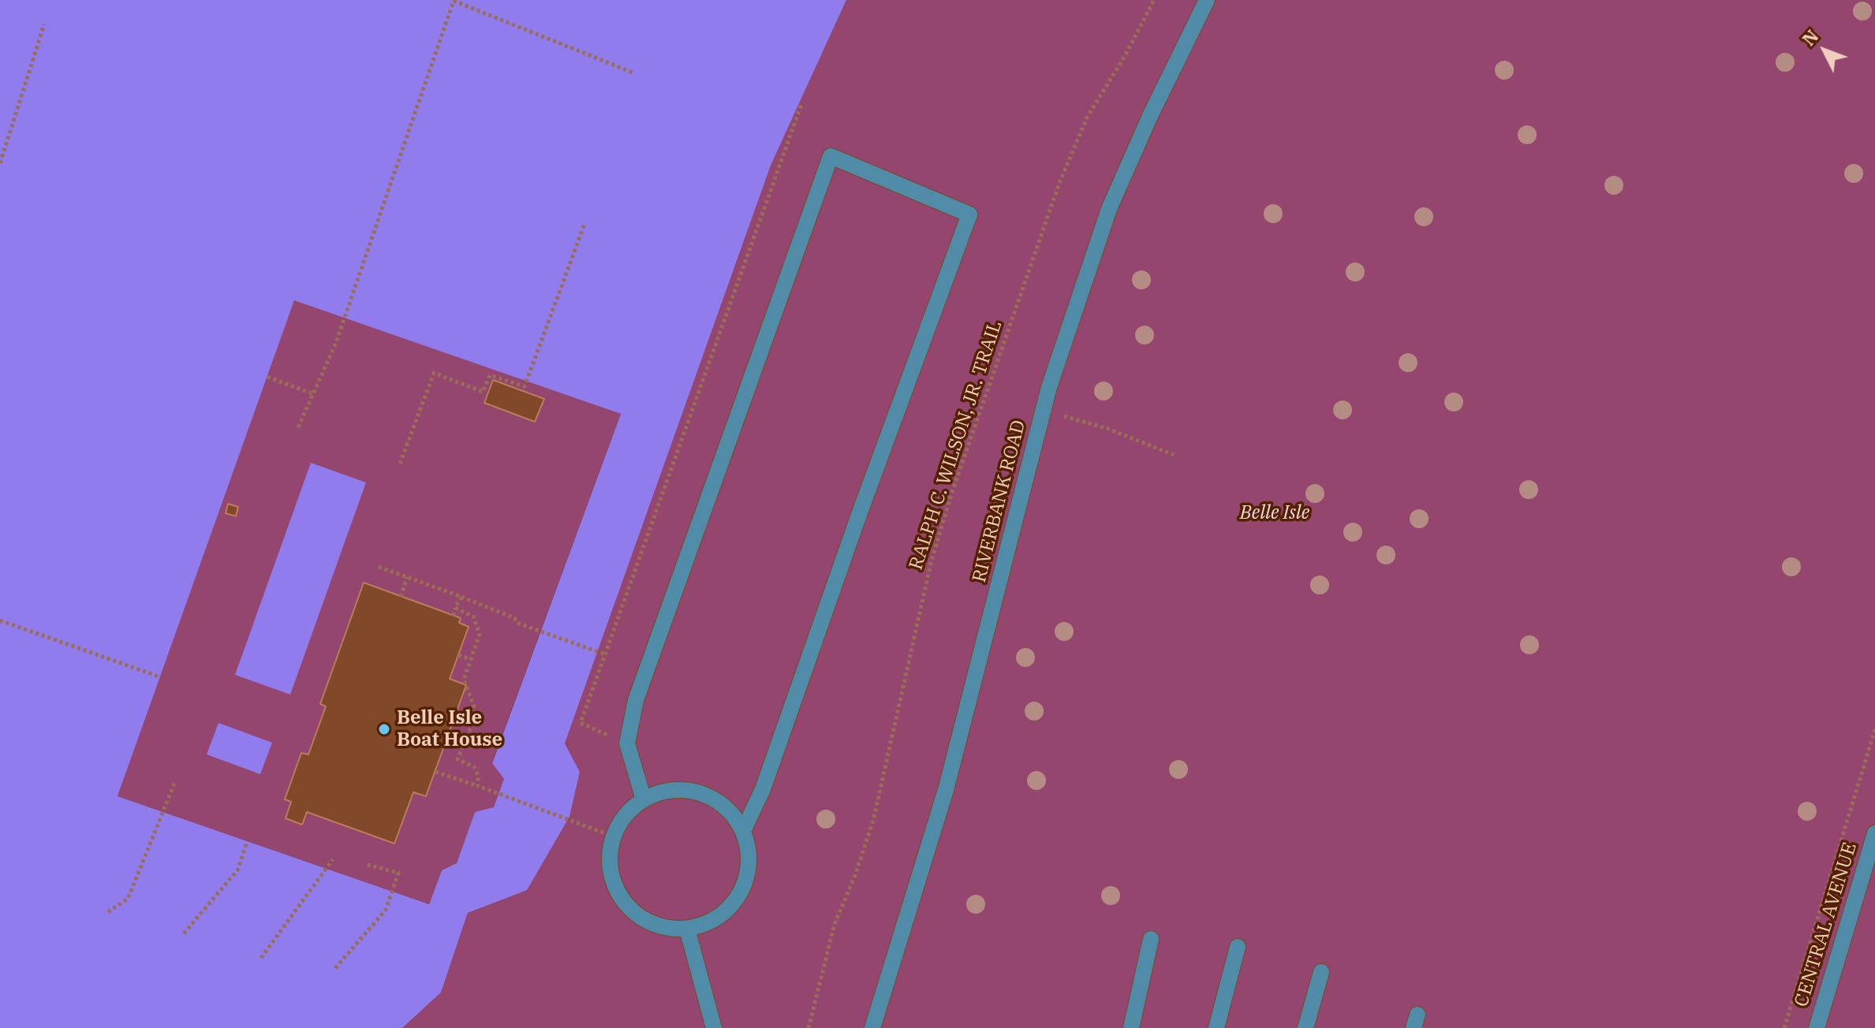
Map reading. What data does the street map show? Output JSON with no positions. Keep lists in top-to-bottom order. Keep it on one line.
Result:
{"streets":{"street":["RIVERBANK ROAD","CENTRAL AVENUE"],"path":["RALPH C. WILSON, JR. TRAIL"]},"parks":["Belle Isle"],"places":["Belle Isle Boat House"],"north":"top left"}
